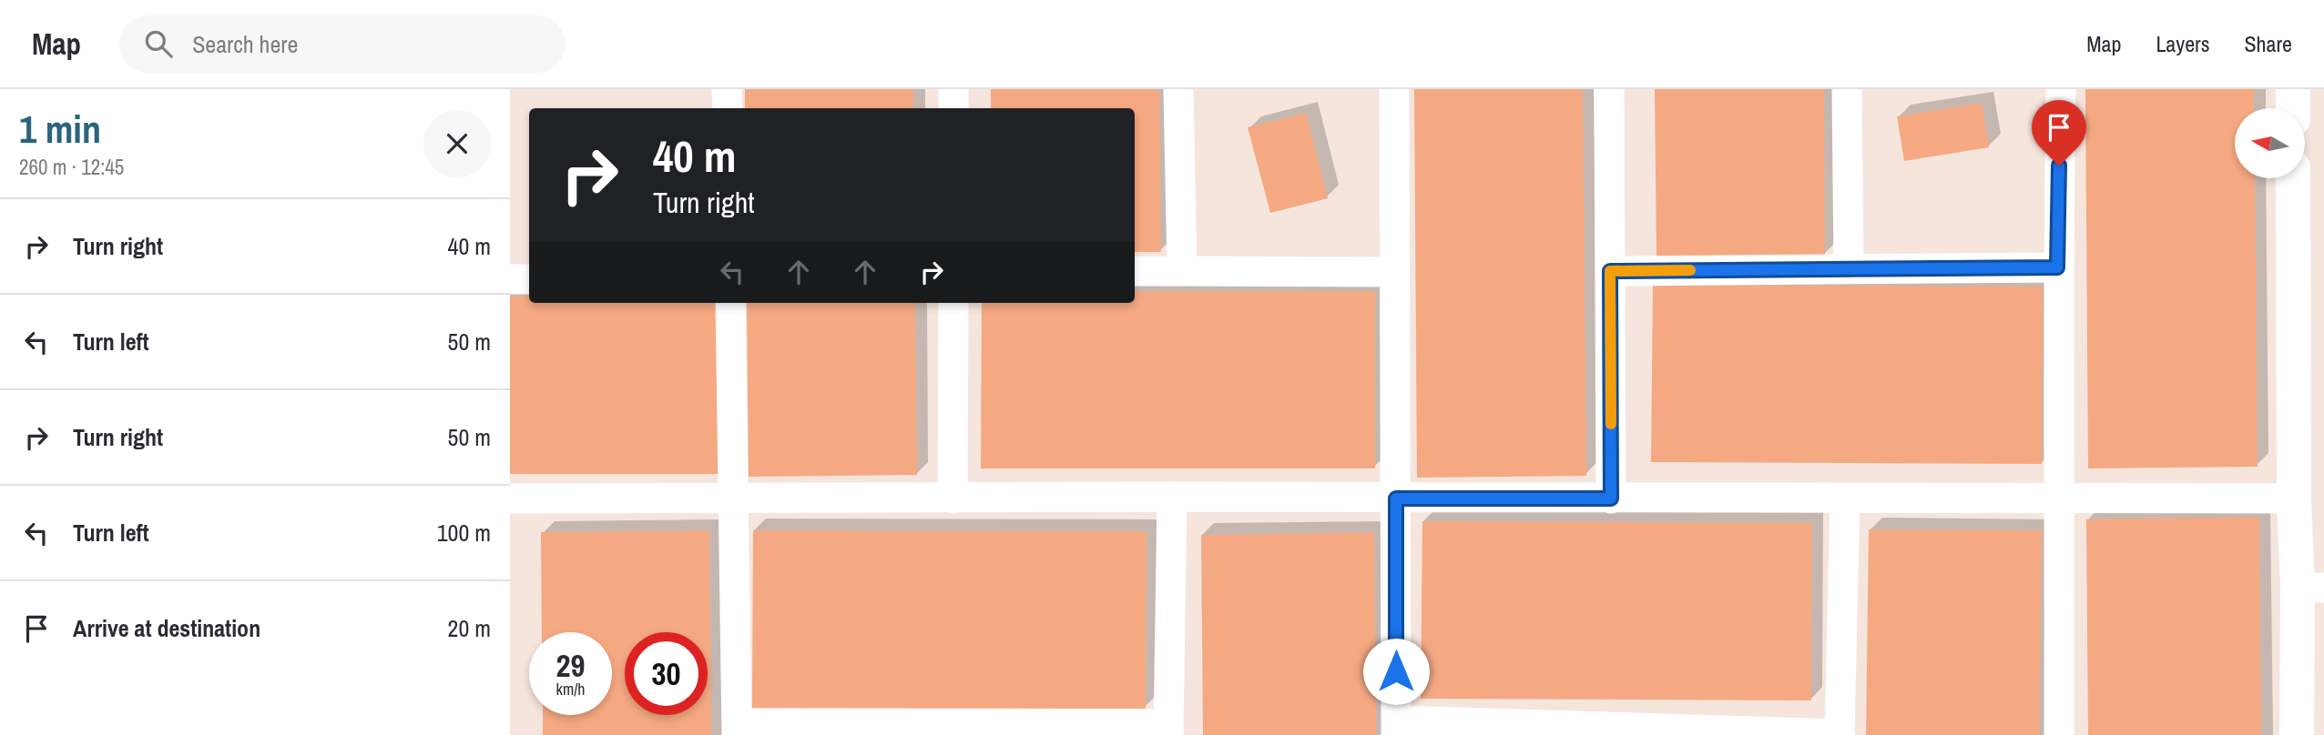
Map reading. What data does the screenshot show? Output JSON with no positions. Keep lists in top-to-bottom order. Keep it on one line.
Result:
{"north":"left","page":{"header":"Map","search":"Search here","nav":["Map","Layers","Share"],"heading":["1 min","260 m · 12:45"],"turn":["40 m","Turn right"],"list":[{"name":"Turn right","value":"40 m"},{"name":"Turn left","value":"50 m"},{"name":"Turn right","value":"50 m"},{"name":"Turn left","value":"100 m"},{"name":"Arrive at destination","value":"20 m"}],"speed":"29 km/h","limit":"30"}}
